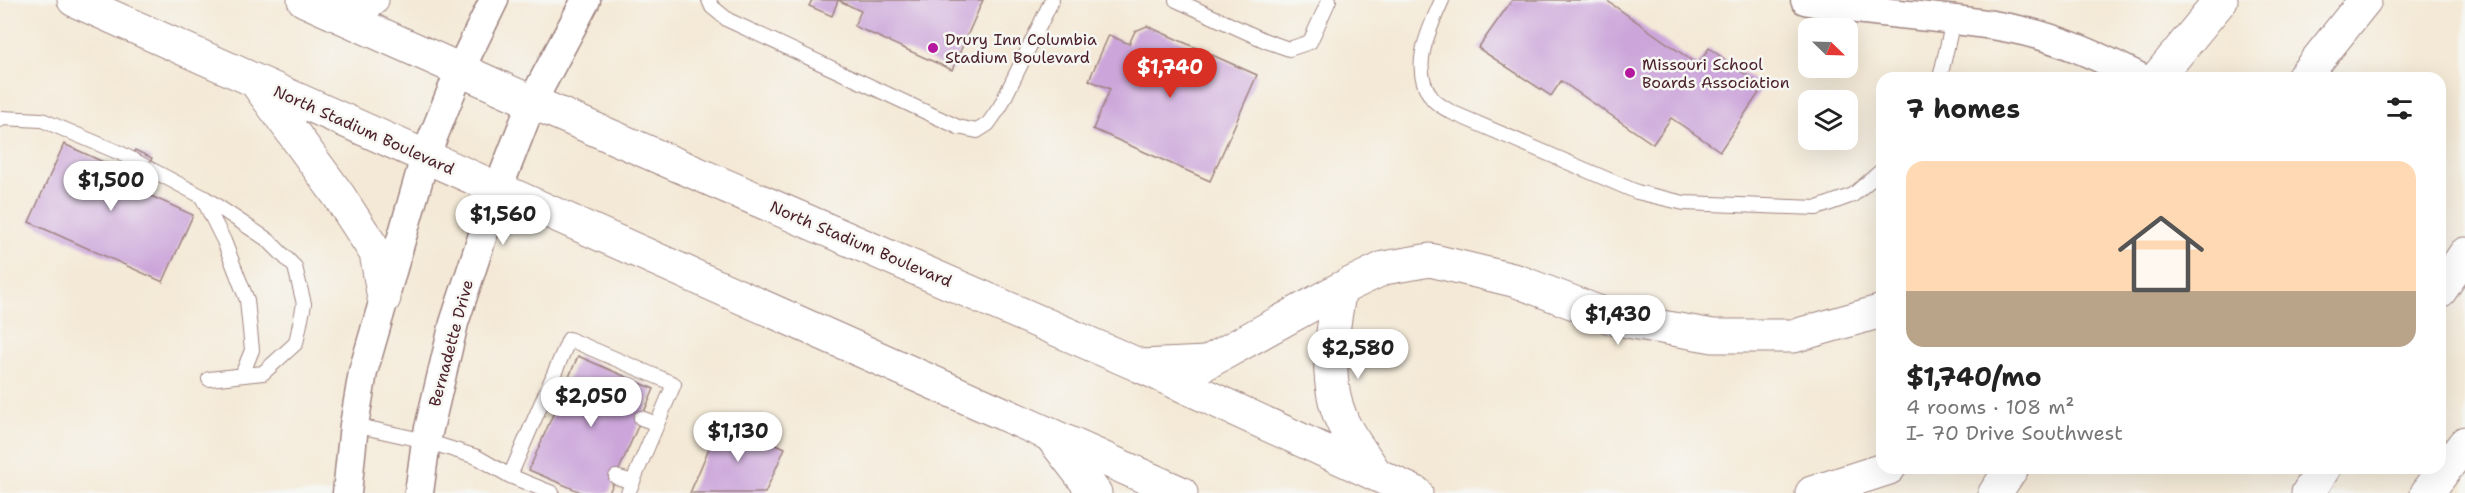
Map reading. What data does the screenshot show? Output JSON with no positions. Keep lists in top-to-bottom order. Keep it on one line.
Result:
{"streets":{"main road":["North Stadium Boulevard"],"street":["Bernadette Drive"]},"crossings":[["North Stadium Boulevard","Bernadette Drive"]],"places":["Drury Inn Columbia Stadium Boulevard","Missouri School Boards Association"],"north":"bottom right","page":{"price":["$1,740","$1,500","$1,560","$1,430","$2,580","$2,050","$1,130"],"heading":"7 homes","list":[{"name":"$1,740/mo","note":"4 rooms · 108 m² · I- 70 Drive Southwest"}]}}
